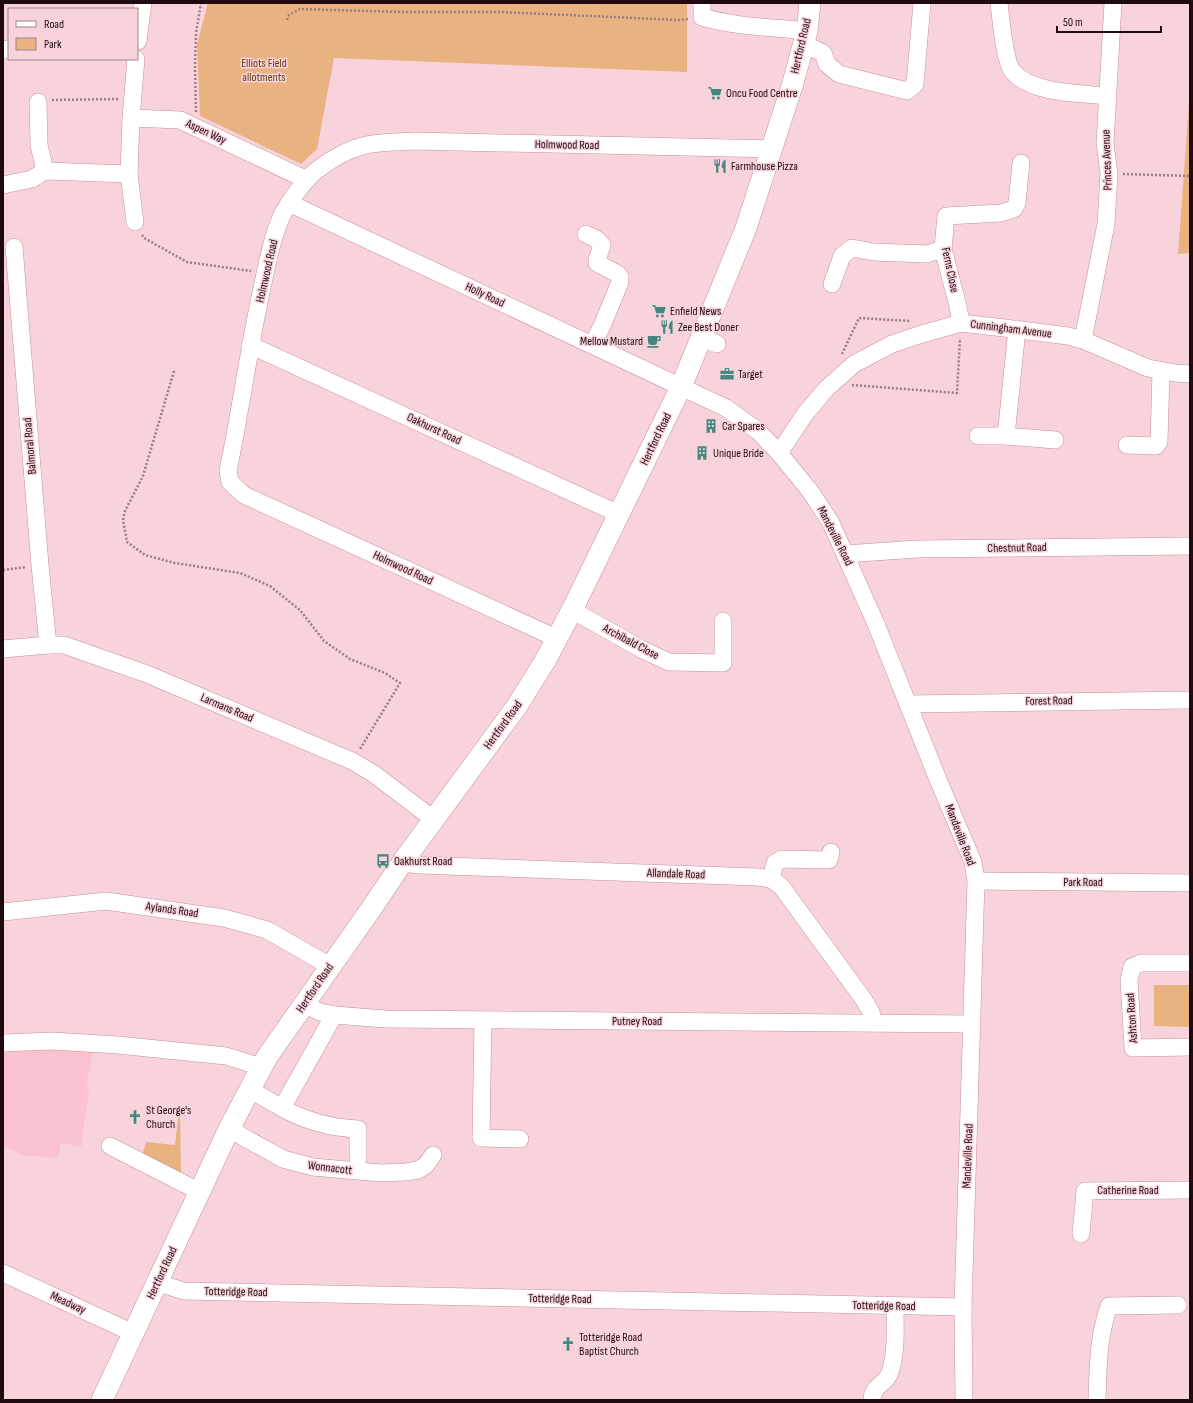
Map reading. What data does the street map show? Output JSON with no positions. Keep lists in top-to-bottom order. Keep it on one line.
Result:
{"streets":{"main road":["Hertford Road"],"street":["Aspen Way","Holmwood Road","Princes Avenue","Ferns Close","Holly Road","Cunningham Avenue","Oakhurst Road","Balmoral Road","Mandeville Road","Chestnut Road","Archibald Close","Forest Road","Larmans Road","Allandale Road","Park Road","Aylands Road","Ashton Road","Putney Road","Wonnacott","Catherine Road","Totteridge Road","Meadway"]},"crossings":[["Hertford Road","Holmwood Road"],["Hertford Road","Holly Road"],["Hertford Road","Oakhurst Road"],["Hertford Road","Mandeville Road"],["Hertford Road","Archibald Close"],["Hertford Road","Larmans Road"],["Hertford Road","Allandale Road"],["Hertford Road","Aylands Road"],["Hertford Road","Putney Road"],["Hertford Road","Wonnacott"],["Hertford Road","Totteridge Road"],["Hertford Road","Meadway"],["Aspen Way","Holmwood Road"],["Holmwood Road","Holly Road"],["Holmwood Road","Oakhurst Road"],["Princes Avenue","Cunningham Avenue"],["Ferns Close","Cunningham Avenue"],["Holly Road","Mandeville Road"],["Cunningham Avenue","Mandeville Road"],["Balmoral Road","Larmans Road"],["Mandeville Road","Chestnut Road"],["Mandeville Road","Forest Road"],["Mandeville Road","Park Road"],["Mandeville Road","Putney Road"],["Mandeville Road","Totteridge Road"]],"parks":["Elliots Field allotments"],"places":{"supermarket":["Oncu Food Centre","Enfield News"],"restaurant":["Farmhouse Pizza","Zee Best Doner"],"cafe":["Mellow Mustard"],"office":["Target"],"building":["Car Spares","Unique Bride"],"bus stop":["Oakhurst Road"],"church":["St George's Church","Totteridge Road Baptist Church"]},"legend":["Road","Park"],"scale_bar":"50 m"}
